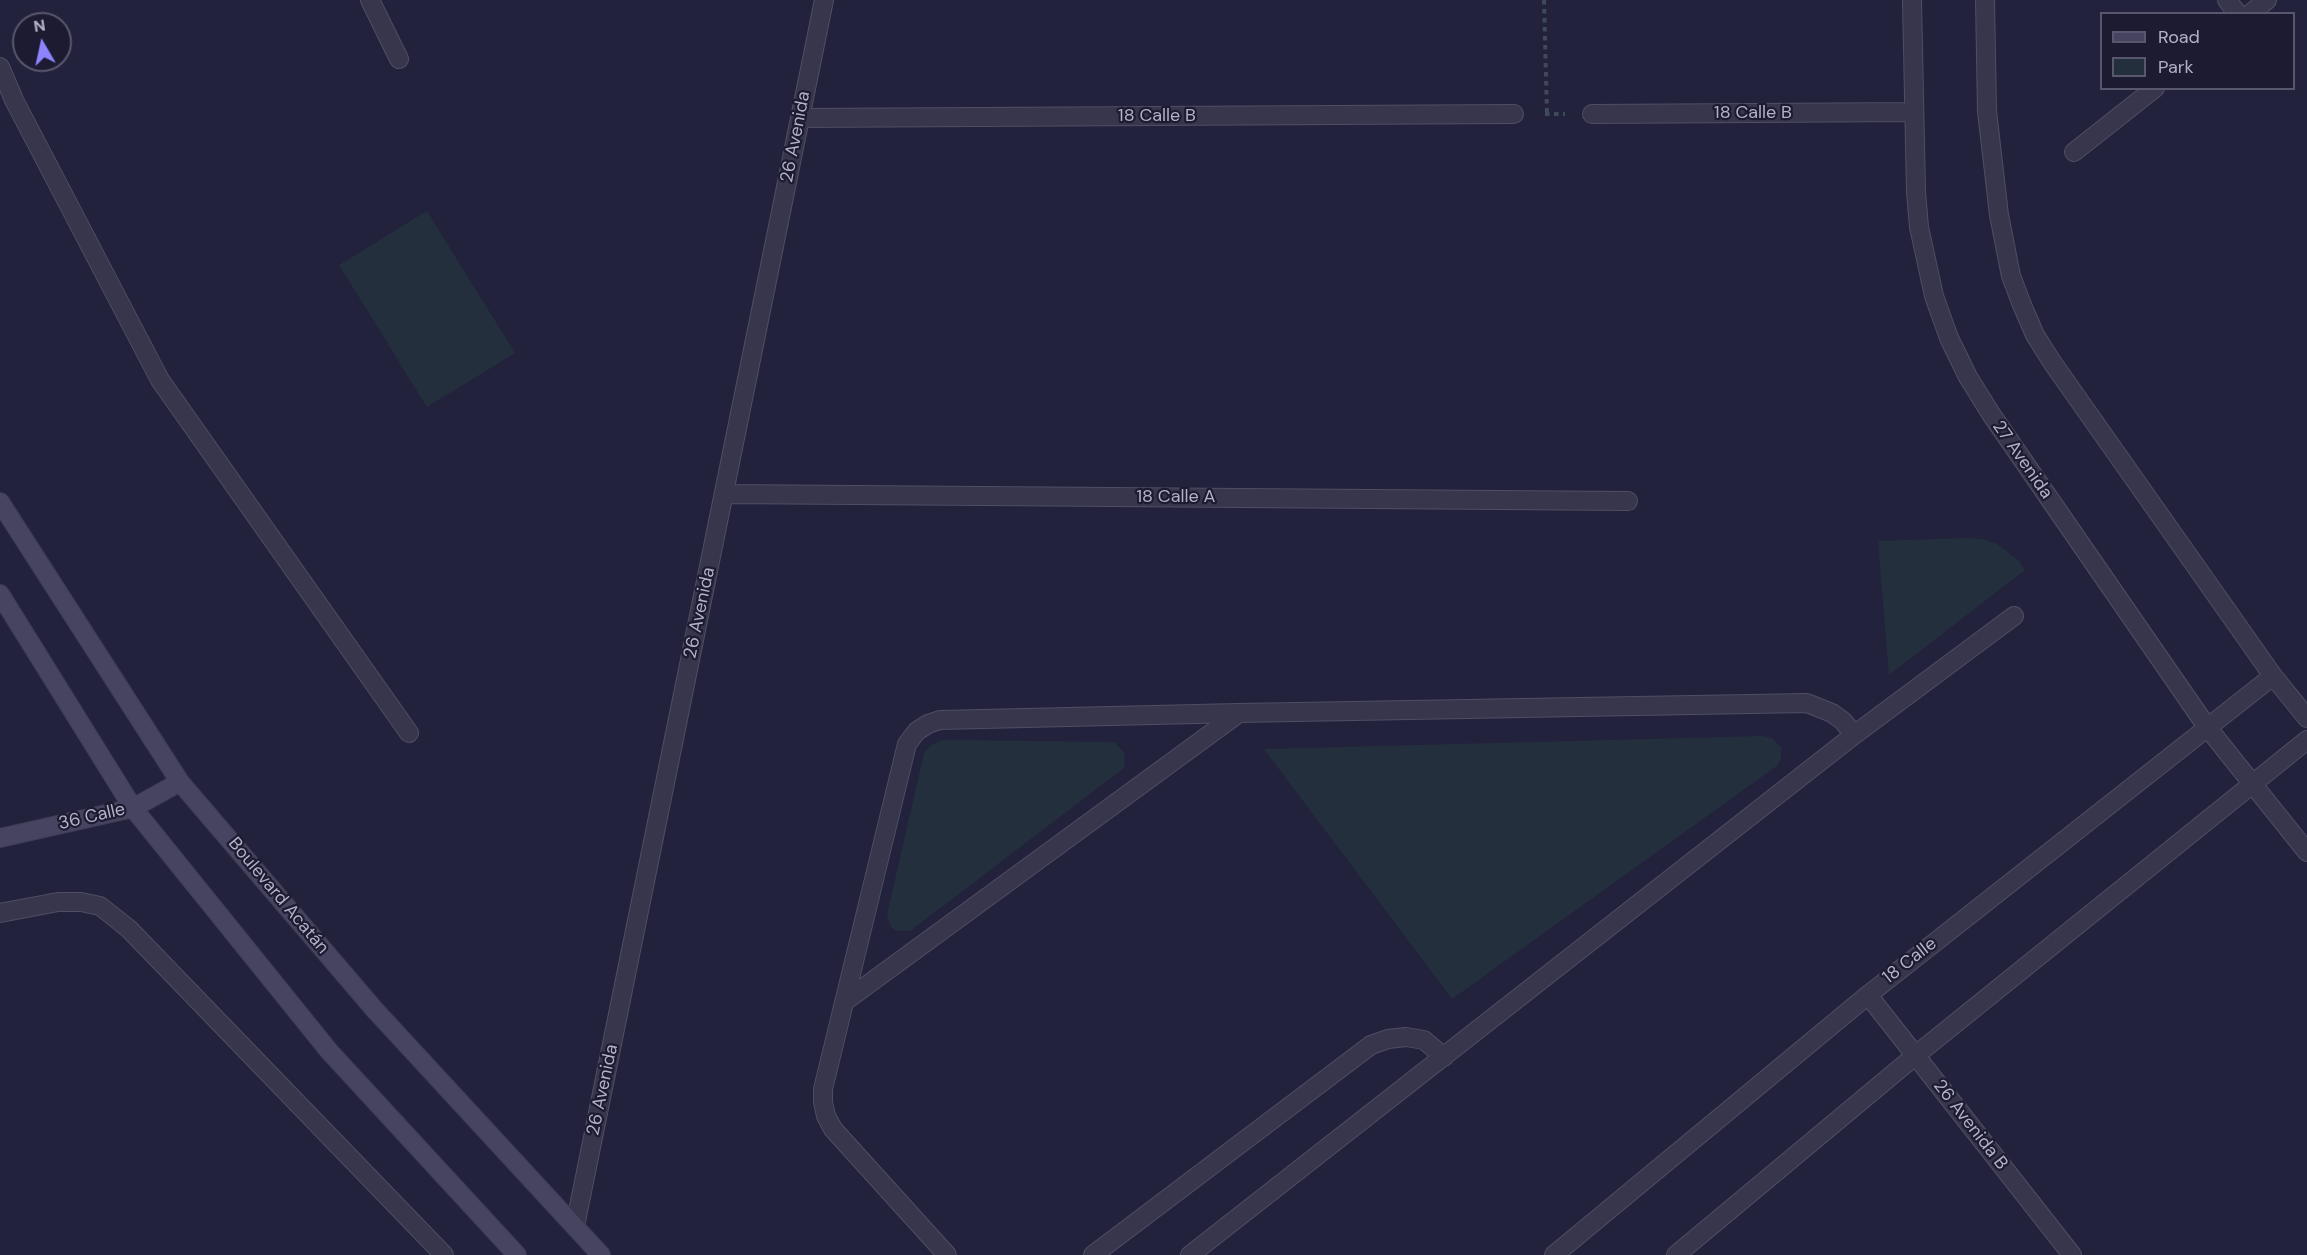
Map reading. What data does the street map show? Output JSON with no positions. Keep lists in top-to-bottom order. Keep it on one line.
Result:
{"streets":{"main road":["36 Calle","Boulevard Acatán"],"street":["18 Calle B","26 Avenida","27 Avenida","18 Calle A","18 Calle","26 Avenida B"]},"crossings":[["18 Calle B","26 Avenida"],["18 Calle B","27 Avenida"],["26 Avenida","18 Calle A"],["26 Avenida","Boulevard Acatán"],["27 Avenida","18 Calle"],["36 Calle","Boulevard Acatán"],["18 Calle","26 Avenida B"]],"legend":["Road","Park"],"north":"top"}
